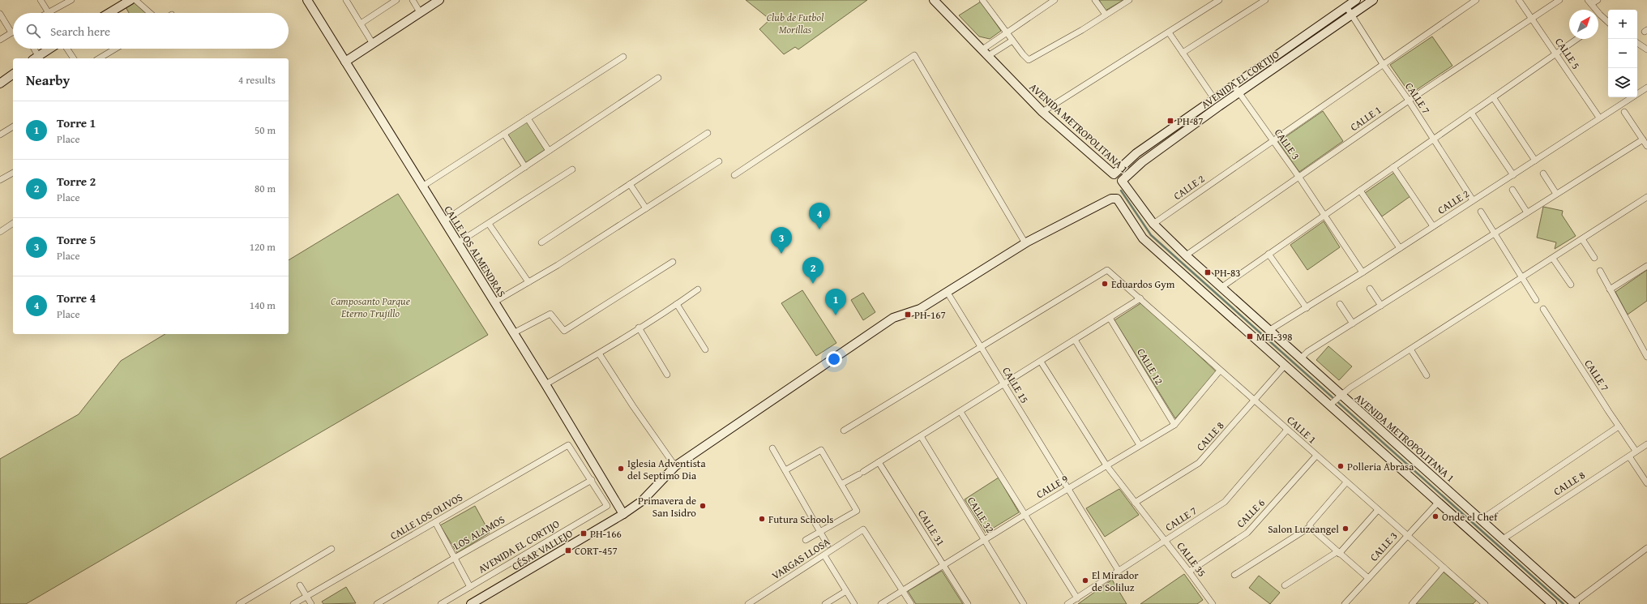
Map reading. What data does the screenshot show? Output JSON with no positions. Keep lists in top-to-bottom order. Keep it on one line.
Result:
{"streets":{"street":["CALLE 5","AVENIDA EL CORTIJO","CALLE 7","CALLE 1","AVENIDA METROPOLITANA 1","CALLE 3","CALLE 2","CALLE LOS ALMENDRAS","CALLE 12","CALLE 15","CALLE 8","CALLE 9","CALLE 6","CALLE 32","CALLE LOS OLIVOS","CALLE 31","LOS ALAMOS","CÉSAR VALLEJO","VARGAS LLOSA","CALLE 35"]},"crossings":[["CALLE 5","CALLE 1"],["CALLE 5","CALLE 2"],["AVENIDA EL CORTIJO","CALLE 7"],["AVENIDA EL CORTIJO","AVENIDA METROPOLITANA 1"],["AVENIDA EL CORTIJO","CALLE 3"],["AVENIDA EL CORTIJO","CALLE LOS OLIVOS"],["AVENIDA EL CORTIJO","LOS ALAMOS"],["CALLE 7","CALLE 1"],["CALLE 7","CALLE 2"],["CALLE 7","CALLE 15"],["CALLE 7","CALLE 8"],["CALLE 7","CALLE 35"],["CALLE 1","AVENIDA METROPOLITANA 1"],["CALLE 1","CALLE 3"],["CALLE 1","CALLE 15"],["CALLE 1","CALLE 8"],["CALLE 1","CALLE 9"],["CALLE 1","CALLE 6"],["AVENIDA METROPOLITANA 1","CALLE 2"],["AVENIDA METROPOLITANA 1","CALLE 8"],["CALLE 3","CALLE 2"],["CALLE LOS ALMENDRAS","CÉSAR VALLEJO"],["CALLE 12","CALLE 9"],["CALLE 15","CALLE 9"],["CALLE 15","CÉSAR VALLEJO"],["CALLE 8","CALLE 35"],["CALLE 9","CALLE 32"],["CALLE 9","CALLE 31"],["CALLE 9","VARGAS LLOSA"],["CALLE 9","CALLE 35"],["CALLE 6","CALLE 35"],["CALLE LOS OLIVOS","LOS ALAMOS"]],"parks":["Club de Futbol Morillas","Camposanto Parque Eterno Trujillo"],"places":{"transit":["PH-87","PH-83","PH-167","MEI-398","PH-166","CORT-457"],"other":["Eduardos Gym","Polleria Abrasa","Iglesia Adventista del Septimo Dia","Primavera de San Isidro","Onde el Chef","Futura Schools","Salon Luzeangel","El Mirador de Soliluz"]},"north":"top right","page":{"map_buttons":["+","−"],"search":"Search here","heading":["Nearby","4 results"],"list":[{"mark":"1","name":"Torre 1","note":"Place","value":"50 m"},{"mark":"2","name":"Torre 2","note":"Place","value":"80 m"},{"mark":"3","name":"Torre 5","note":"Place","value":"120 m"},{"mark":"4","name":"Torre 4","note":"Place","value":"140 m"}],"pins":["4","3","2","1"]}}
